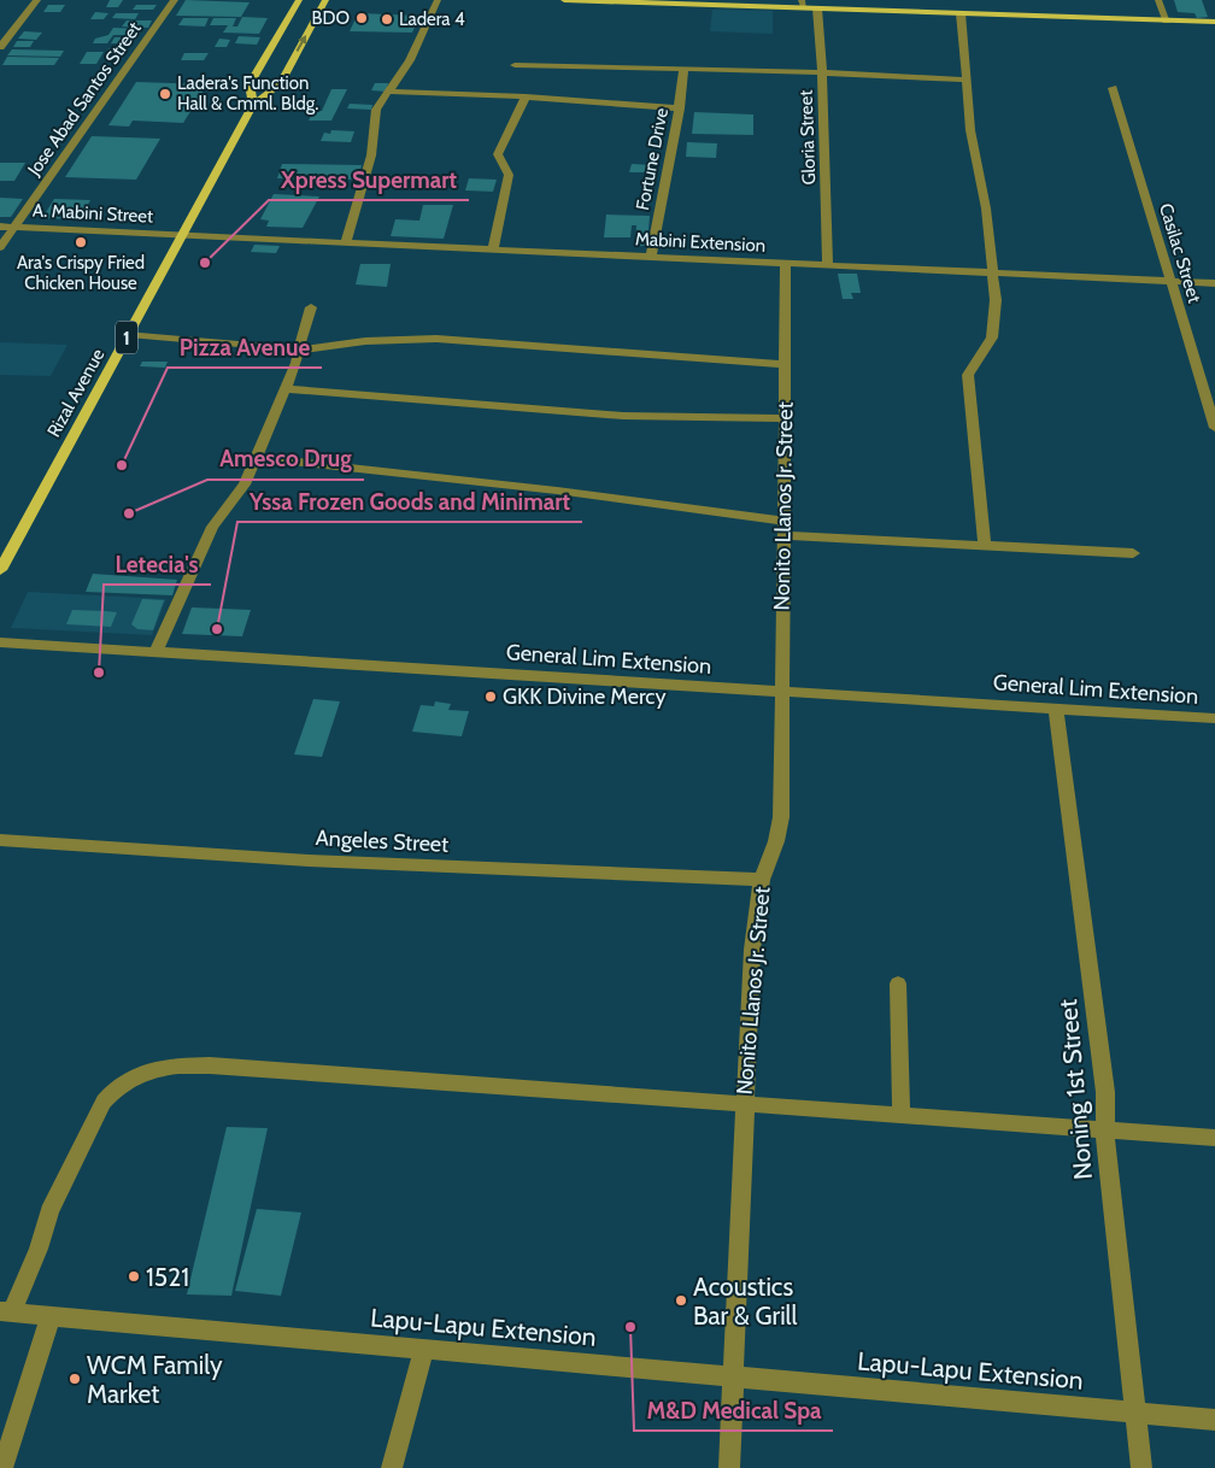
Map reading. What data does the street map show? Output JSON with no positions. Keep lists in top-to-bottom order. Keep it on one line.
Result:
{"streets":{"main road":["1","Rizal Avenue"],"street":["Jose Abad Santos Street","Gloria Street","Fortune Drive","A. Mabini Street","Mabini Extension","Casilac Street","Nonito Llanos Jr. Street","General Lim Extension","Angeles Street","Noning 1st Street","Lapu-Lapu Extension"]},"crossings":[["Jose Abad Santos Street","A. Mabini Street"],["Gloria Street","Mabini Extension"],["Fortune Drive","Mabini Extension"],["A. Mabini Street","Mabini Extension"],["A. Mabini Street","Rizal Avenue"],["Mabini Extension","Casilac Street"],["Mabini Extension","Rizal Avenue"],["Mabini Extension","Nonito Llanos Jr. Street"],["Nonito Llanos Jr. Street","General Lim Extension"],["Nonito Llanos Jr. Street","Angeles Street"],["Nonito Llanos Jr. Street","Lapu-Lapu Extension"],["General Lim Extension","Noning 1st Street"],["Noning 1st Street","Lapu-Lapu Extension"]],"places":["BDO","Ladera 4","Ladera's Function Hall & Cmml. Bldg.","Ara's Crispy Fried Chicken House","Xpress Supermart","Pizza Avenue","Amesco Drug","Yssa Frozen Goods and Minimart","Letecia's","GKK Divine Mercy","1521","Acoustics Bar & Grill","M&D Medical Spa","WCM Family Market"]}
